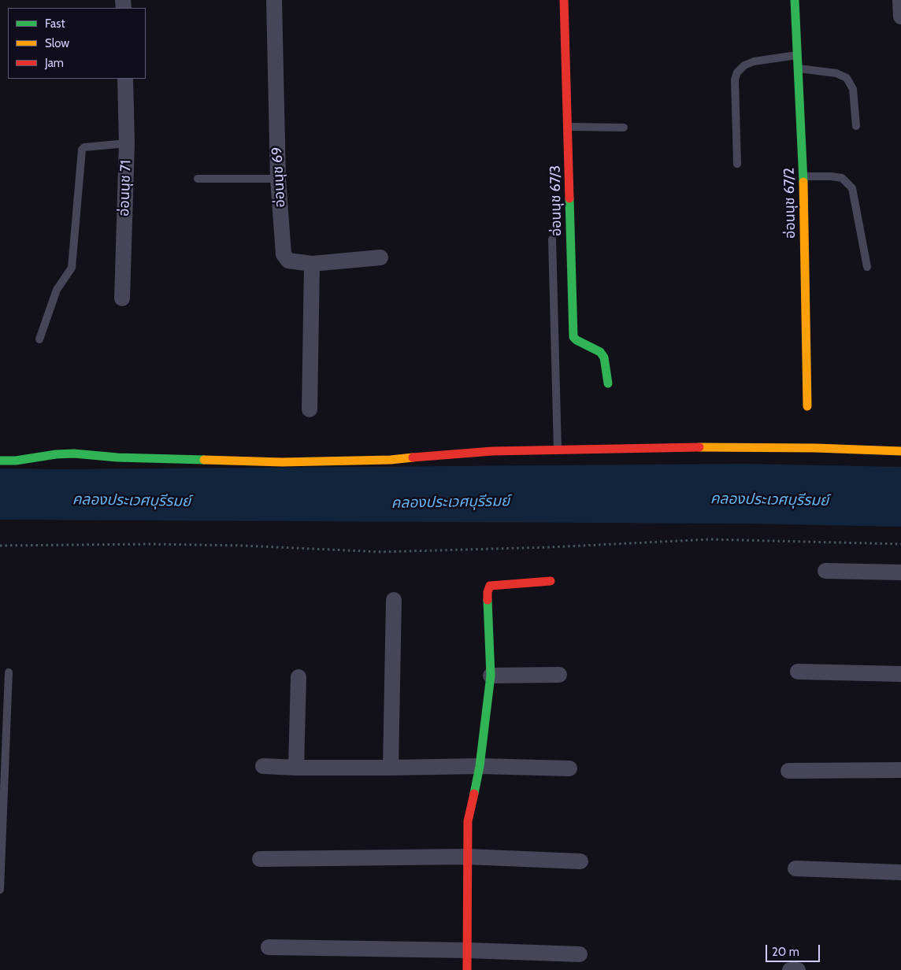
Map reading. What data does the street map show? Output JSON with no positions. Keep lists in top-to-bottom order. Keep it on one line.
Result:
{"streets":{"street":["อ่อนนุช 69","อ่อนนุช 71","อ่อนนุช 67/3","อ่อนนุช 67/2"]},"water":["คลองประเวศบุรีรมย์"],"legend":["Fast","Slow","Jam"],"scale_bar":"20 m"}
